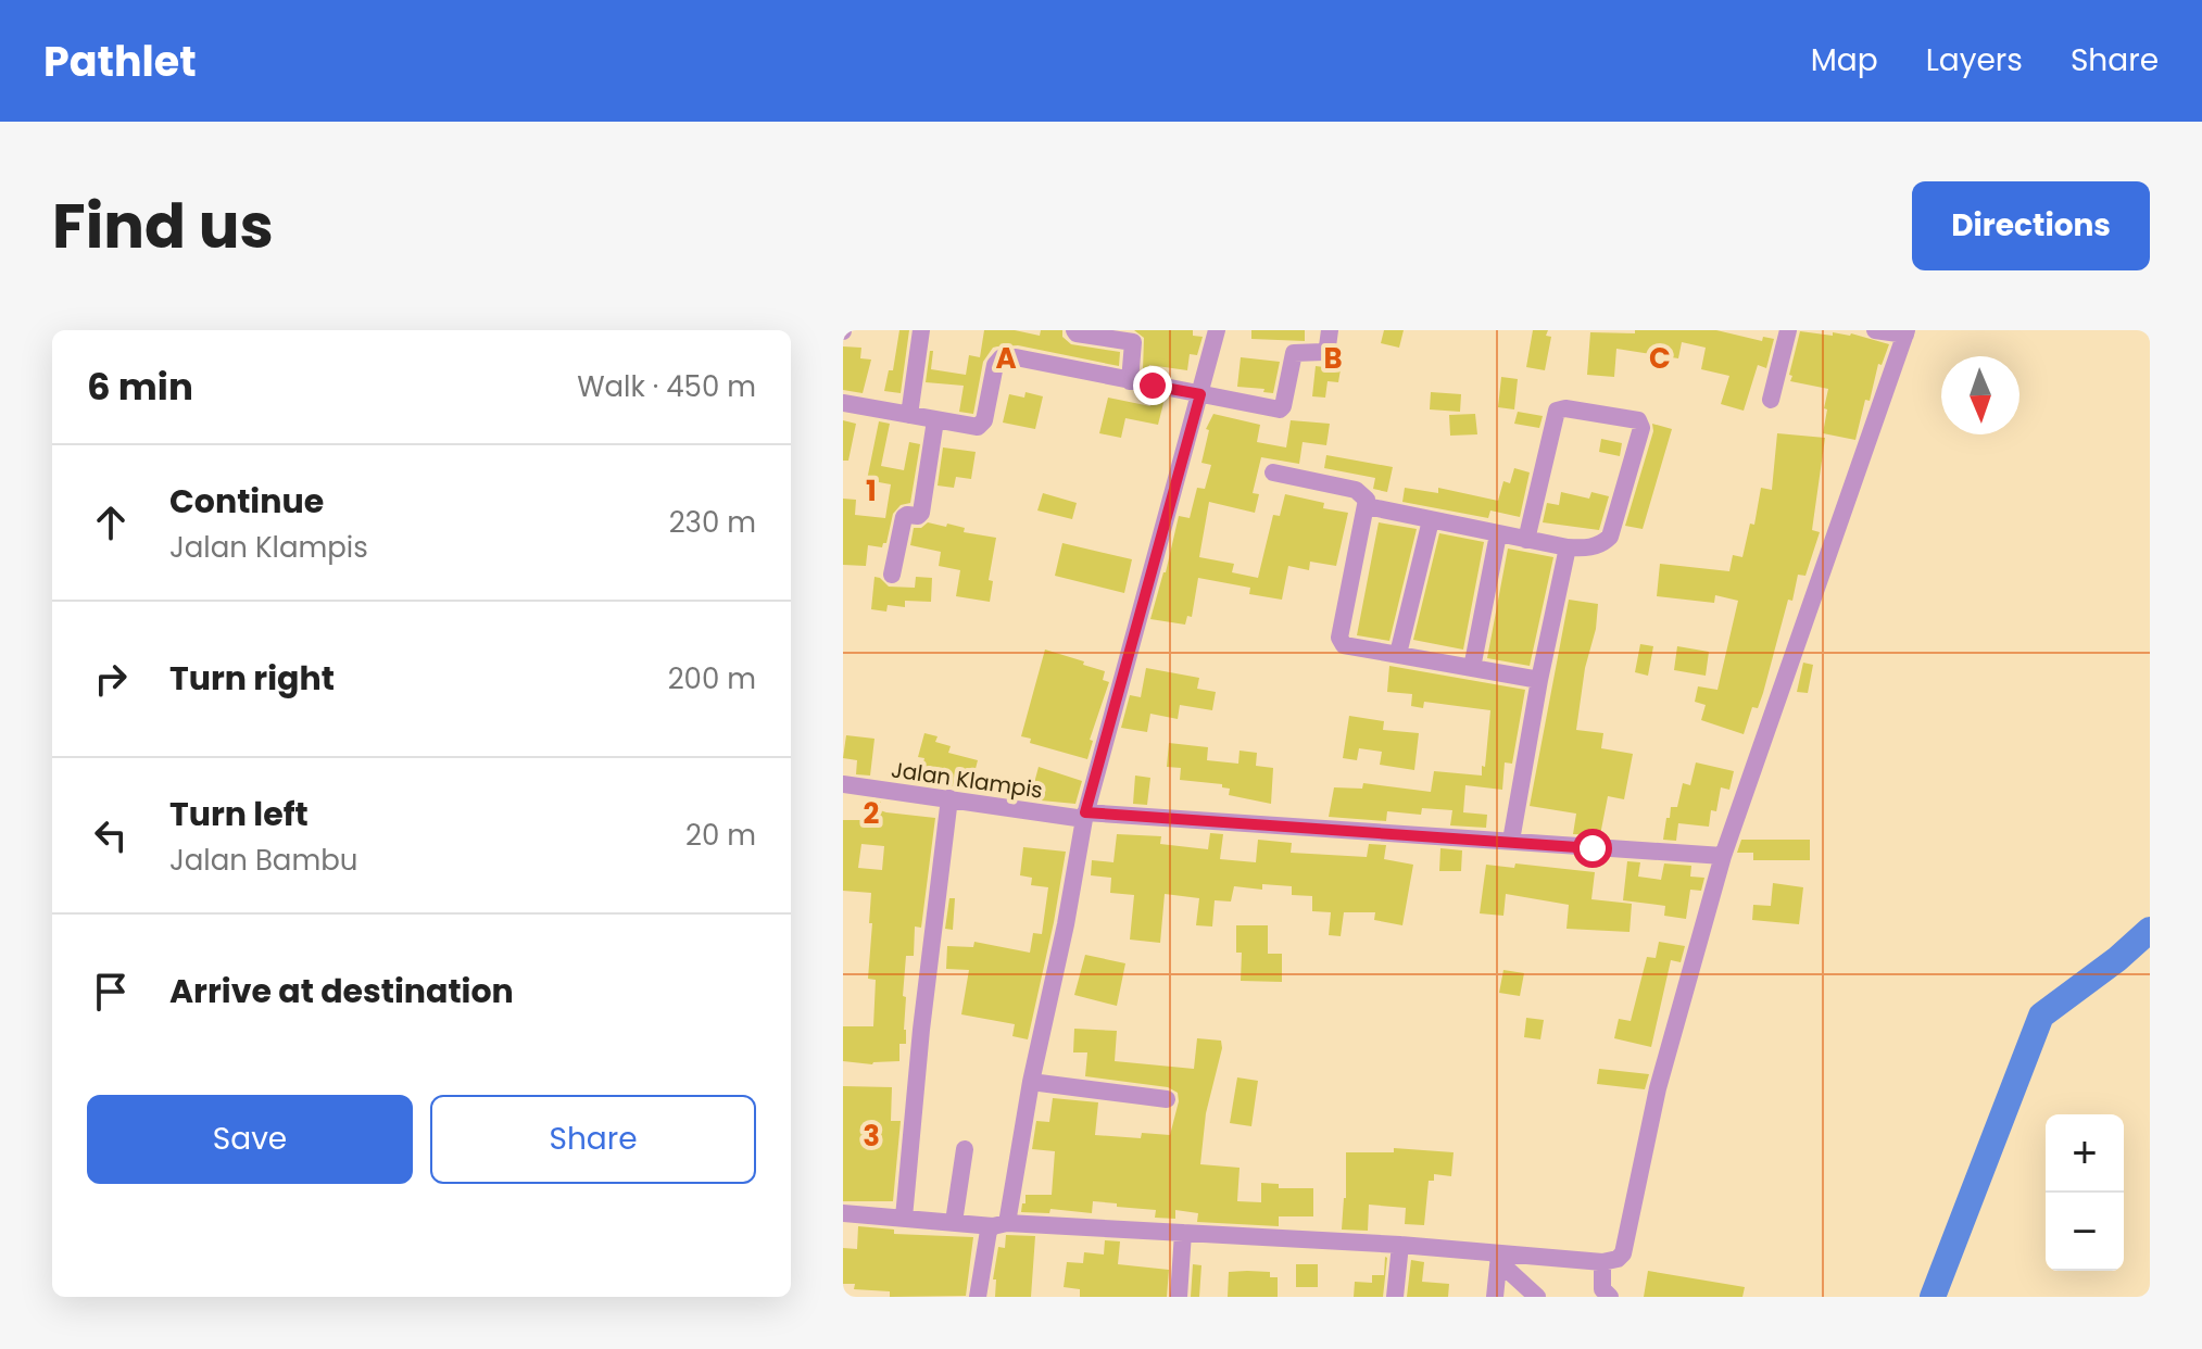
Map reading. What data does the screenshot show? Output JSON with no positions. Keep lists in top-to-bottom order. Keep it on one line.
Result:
{"streets":{"street":["Jalan Klampis"]},"north":"bottom","page":{"header":"Pathlet","nav":["Map","Layers","Share"],"title":"Find us","buttons":["Directions",["Save","Share"]],"heading":["6 min","Walk · 450 m"],"list":[["Continue","Jalan Klampis","230 m"],["Turn right","200 m"],["Turn left","Jalan Bambu","20 m"],"Arrive at destination"],"map_buttons":["+","−"]},"grid":{"columns":["A","B","C"],"rows":["1","2","3"]}}
